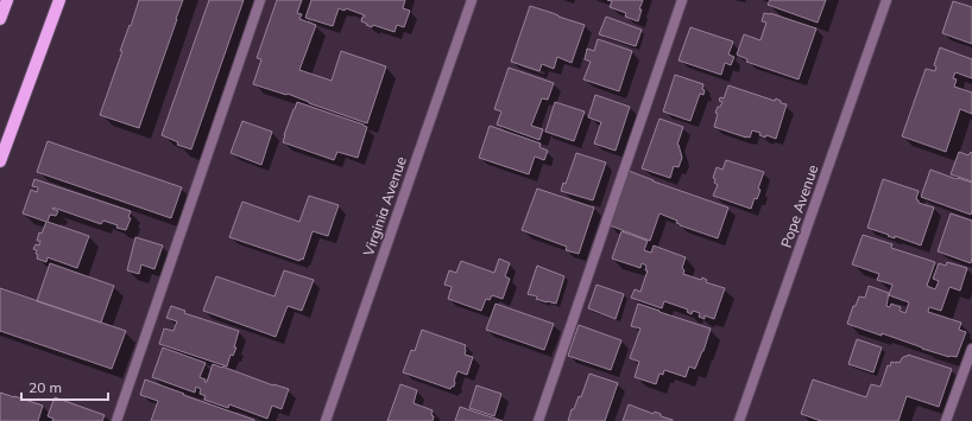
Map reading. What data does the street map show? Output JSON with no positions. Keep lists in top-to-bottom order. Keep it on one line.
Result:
{"streets":{"street":["Virginia Avenue","Pope Avenue"]},"scale_bar":"20 m"}
